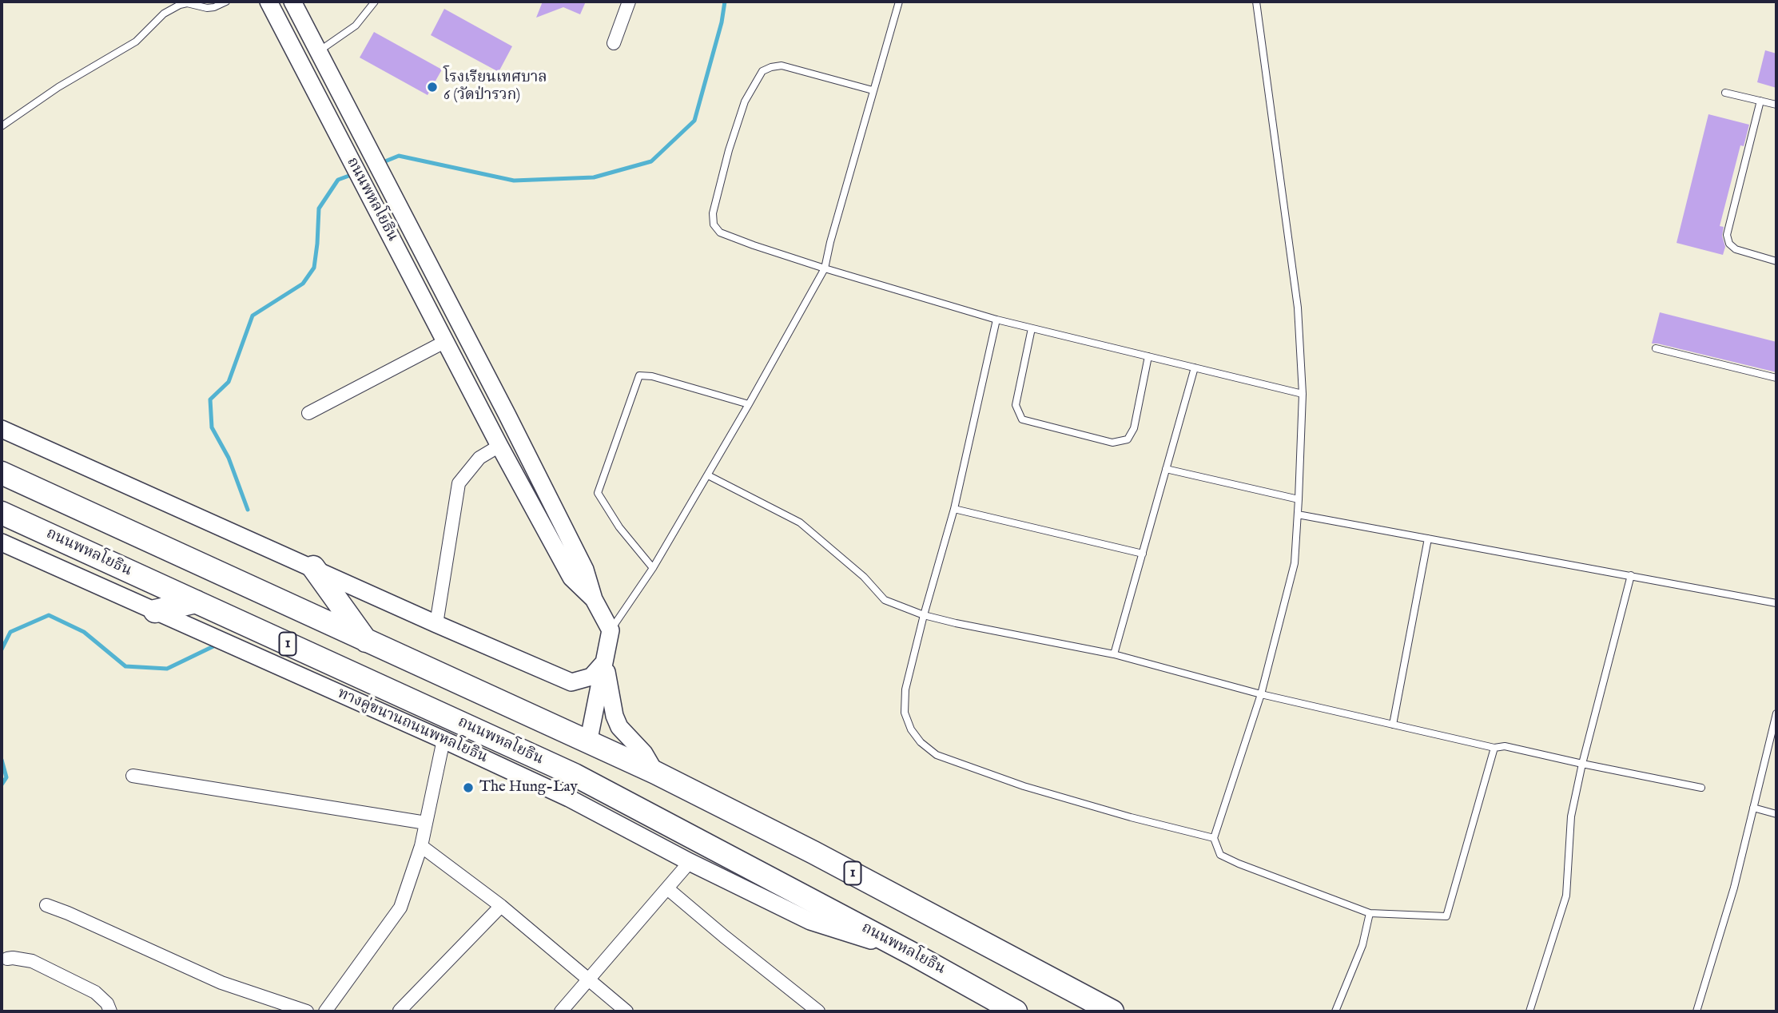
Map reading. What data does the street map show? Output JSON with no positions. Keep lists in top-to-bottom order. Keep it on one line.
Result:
{"streets":{"highway":["ถนนพหลโยธิน","1"],"main road":["ทางคู่ขนานถนนพหลโยธิน"]},"crossings":[["ถนนพหลโยธิน","ทางคู่ขนานถนนพหลโยธิน"]],"places":["โรงเรียนเทศบาล 6 (วัดป่ารวก)","The Hung-Lay"]}
